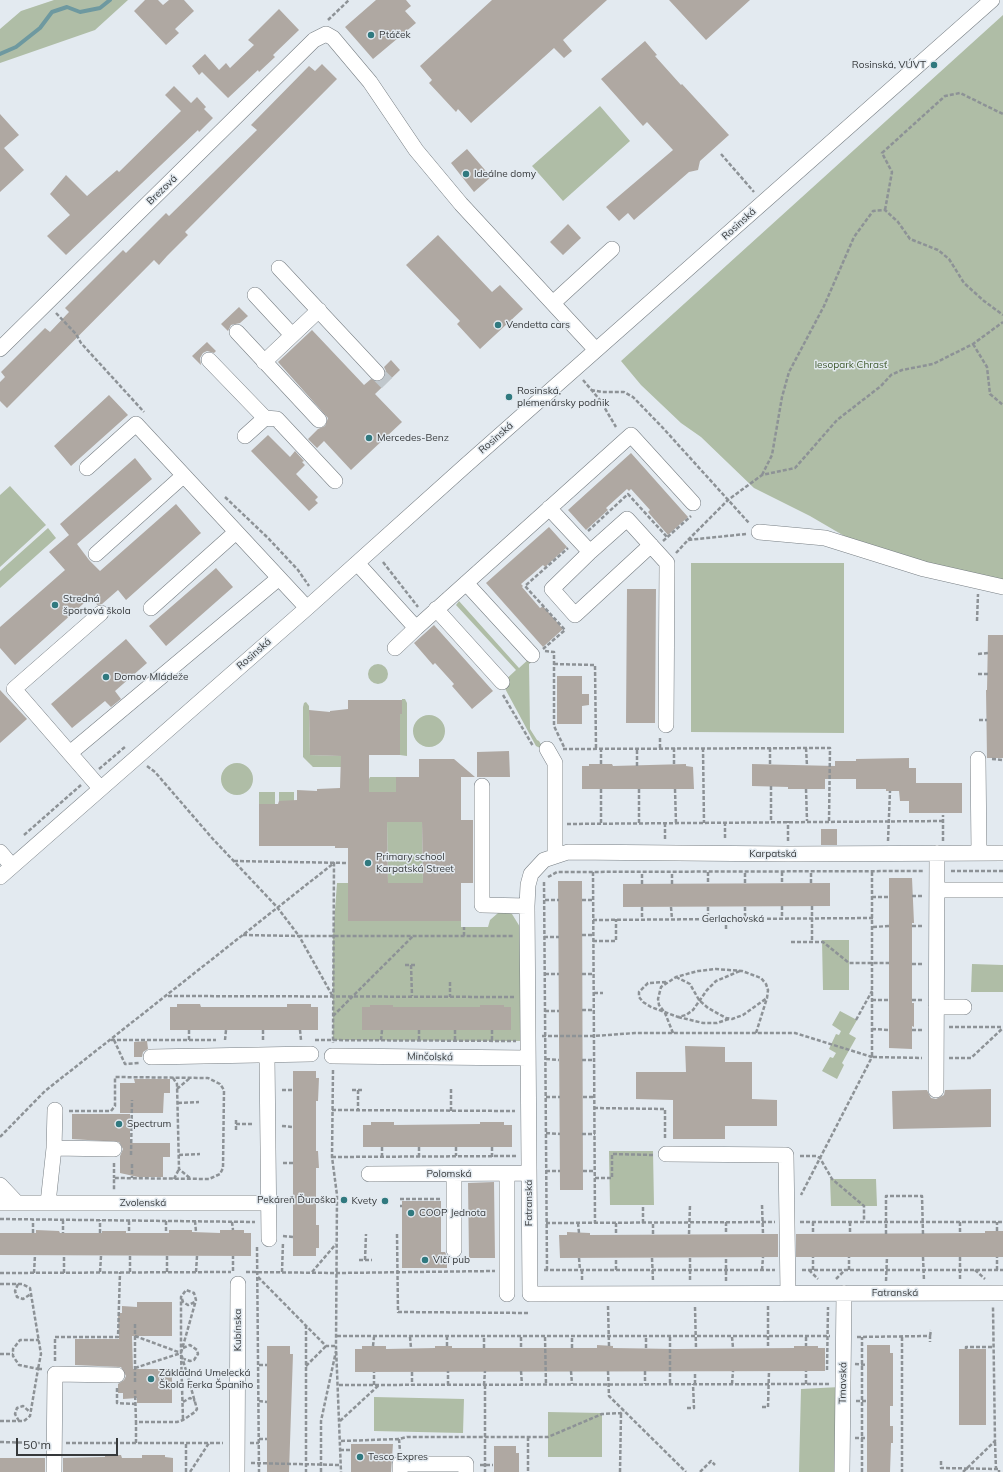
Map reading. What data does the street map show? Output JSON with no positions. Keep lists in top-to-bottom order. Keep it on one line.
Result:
{"streets":{"street":["Brezová","Rosinská","Karpatská","Minčolská","Polomská","Zvolenská","Fatranská","Kubínska","Trnavská"],"path":["Gerlachovská"]},"crossings":[["Karpatská","Fatranská"],["Minčolská","Fatranská"],["Polomská","Fatranská"],["Fatranská","Trnavská"]],"parks":["lesopark Chrasť"],"places":["Ptáček","Rosinská, VÚVT","Ideálne domy","Vendetta cars","Rosinská, plemenársky podnik","Mercedes-Benz","Stredná športová škola","Domov Mládeže","Primary school Karpatská Street","Spectrum","Pekáreň Ďuroška","Kvety","COOP Jednota","Vlčí pub","Základná Umelecká Škola Ferka Španiho","Tesco Expres"],"scale_bar":"50 m"}
